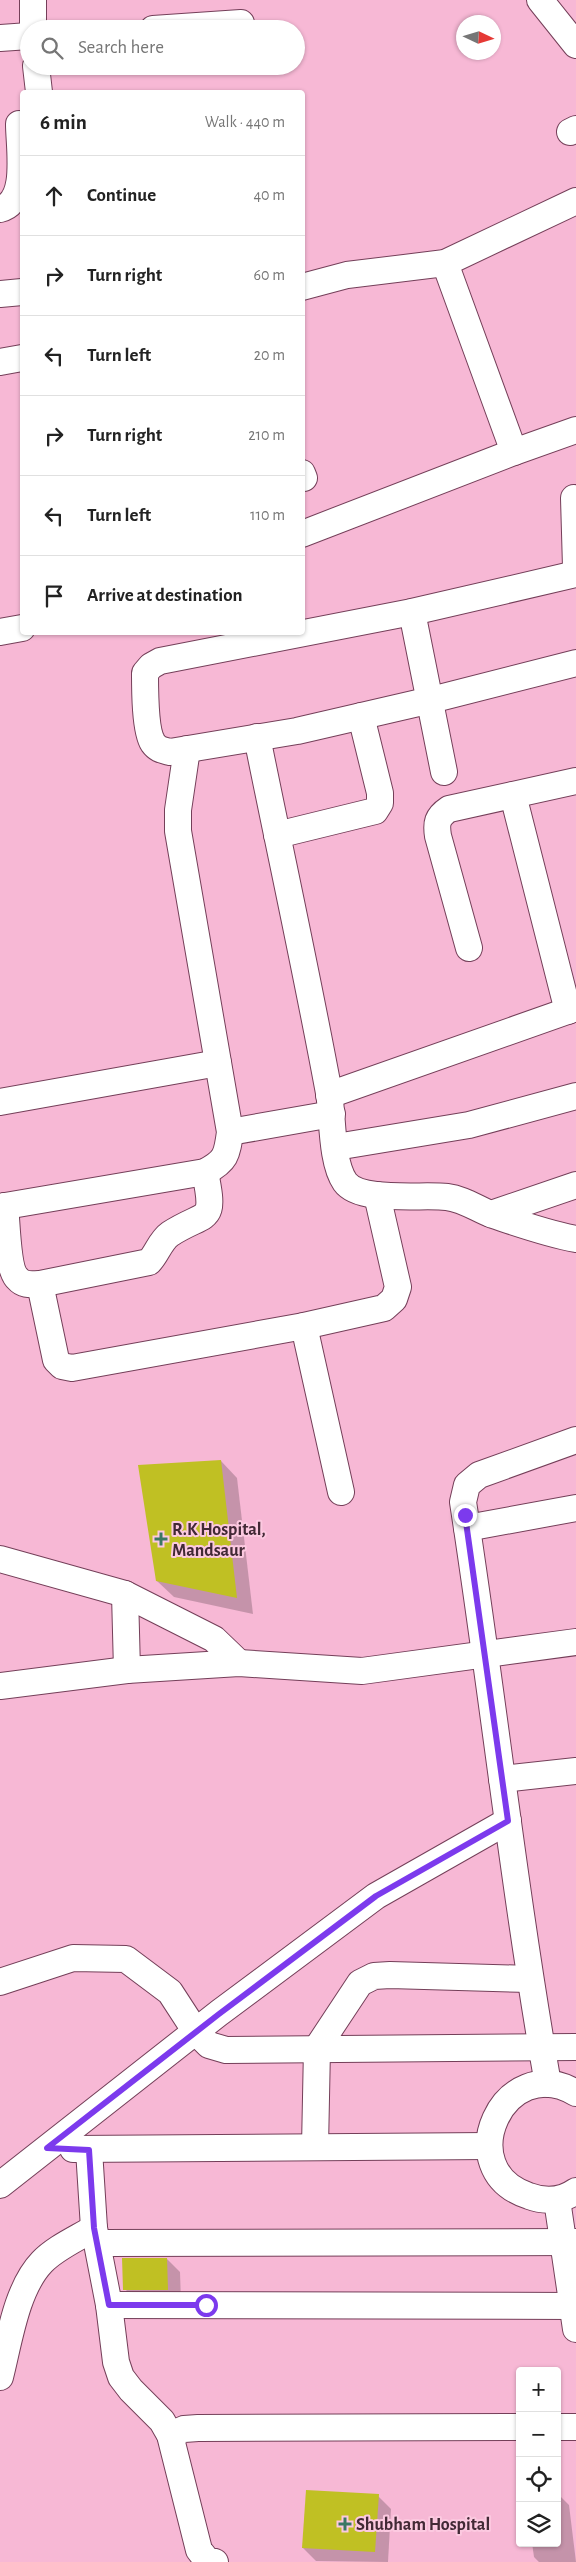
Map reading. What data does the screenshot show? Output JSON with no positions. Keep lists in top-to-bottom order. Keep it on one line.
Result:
{"places":{"health":["R.K Hospital, Mandsaur","Shubham Hospital"]},"north":"right","page":{"search":"Search here","heading":["6 min","Walk · 440 m"],"list":[["Continue","40 m"],["Turn right","60 m"],["Turn left","20 m"],["Turn right","210 m"],["Turn left","110 m"],"Arrive at destination"],"map_buttons":["+","−"]}}
